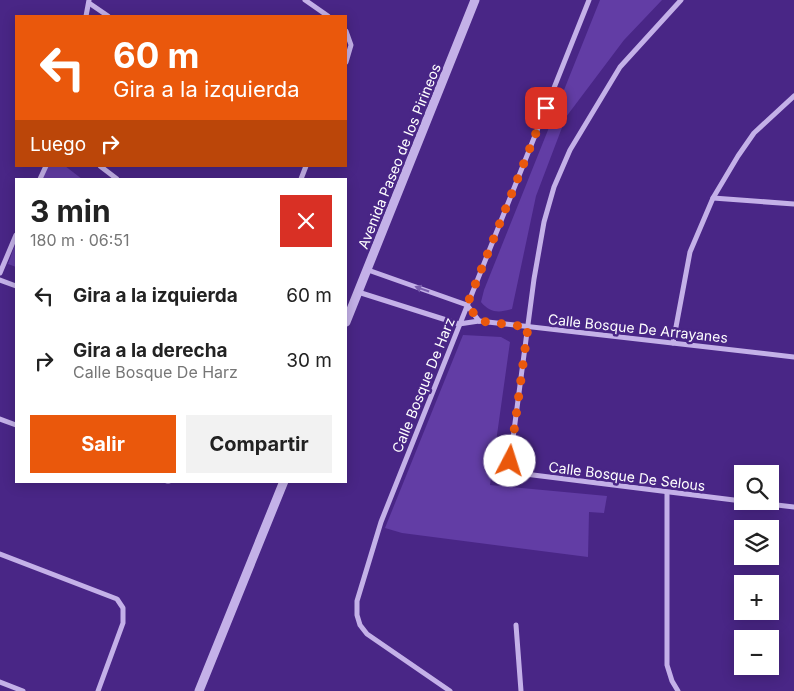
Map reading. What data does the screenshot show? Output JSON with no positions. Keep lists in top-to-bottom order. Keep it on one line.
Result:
{"streets":{"street":["Avenida Paseo de los Pirineos","Calle Bosque De Arrayanes","Calle Bosque De Harz","Calle Bosque De Selous"]},"crossings":[["Avenida Paseo de los Pirineos","Calle Bosque De Arrayanes"],["Calle Bosque De Arrayanes","Calle Bosque De Harz"],["Calle Bosque De Arrayanes","Calle Bosque De Selous"]],"page":{"turn":["60 m","Gira a la izquierda"],"then":"Luego","heading":["3 min","180 m · 06:51"],"list":[{"name":"Gira a la izquierda","value":"60 m"},{"name":"Gira a la derecha","note":"Calle Bosque De Harz","value":"30 m"}],"buttons":["Salir","Compartir"],"map_buttons":["+","−"]}}
